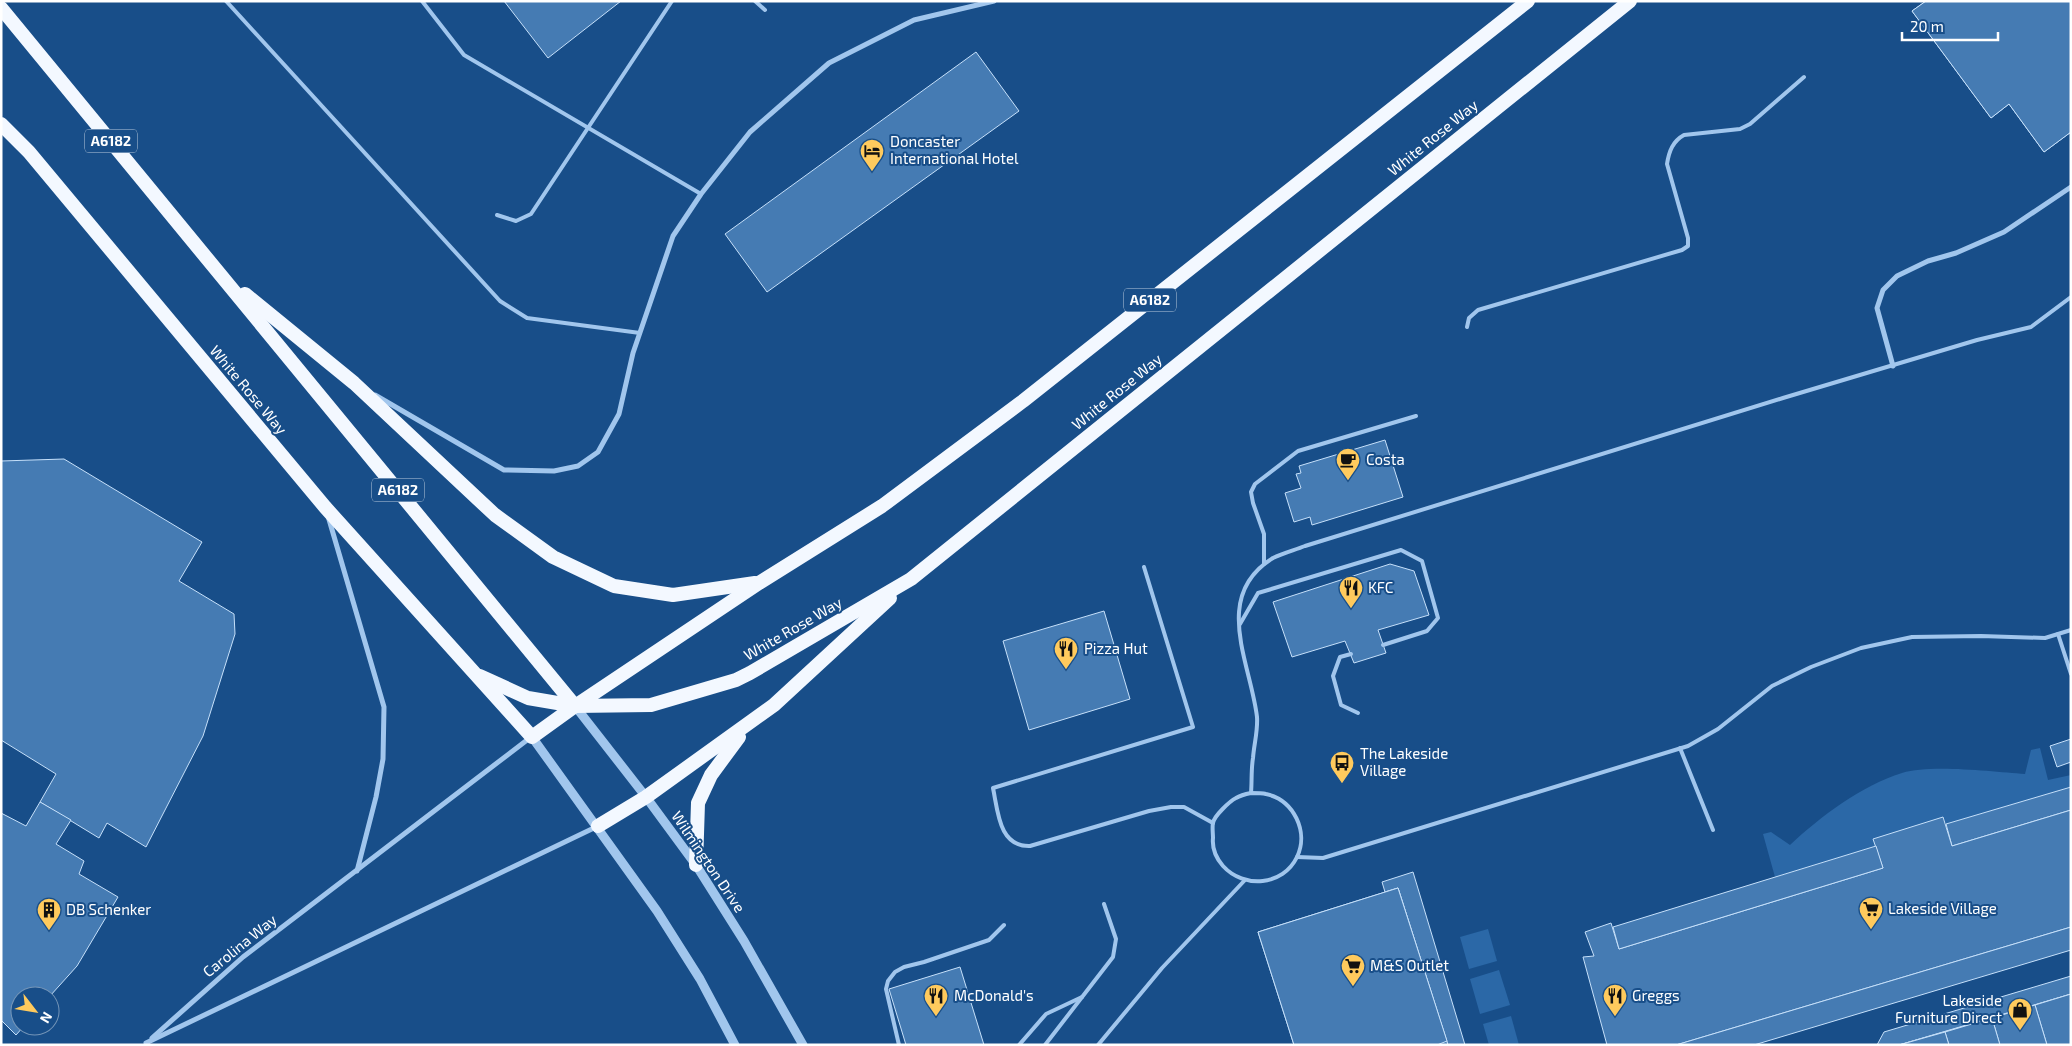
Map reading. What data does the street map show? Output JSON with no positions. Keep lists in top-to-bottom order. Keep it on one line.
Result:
{"streets":{"highway":["White Rose Way","A6182"],"street":["Wilmington Drive","Carolina Way"]},"crossings":[["White Rose Way","A6182"],["White Rose Way","Wilmington Drive"],["White Rose Way","Carolina Way"],["A6182","Wilmington Drive"],["A6182","Carolina Way"]],"places":{"hotel":["Doncaster International Hotel"],"cafe":["Costa"],"restaurant":["KFC","Pizza Hut","McDonald's","Greggs"],"bus stop":["The Lakeside Village"],"supermarket":["Lakeside Village","M&S Outlet"],"building":["DB Schenker"],"shop":["Lakeside Furniture Direct"]},"scale_bar":"20 m","north":"bottom right"}
